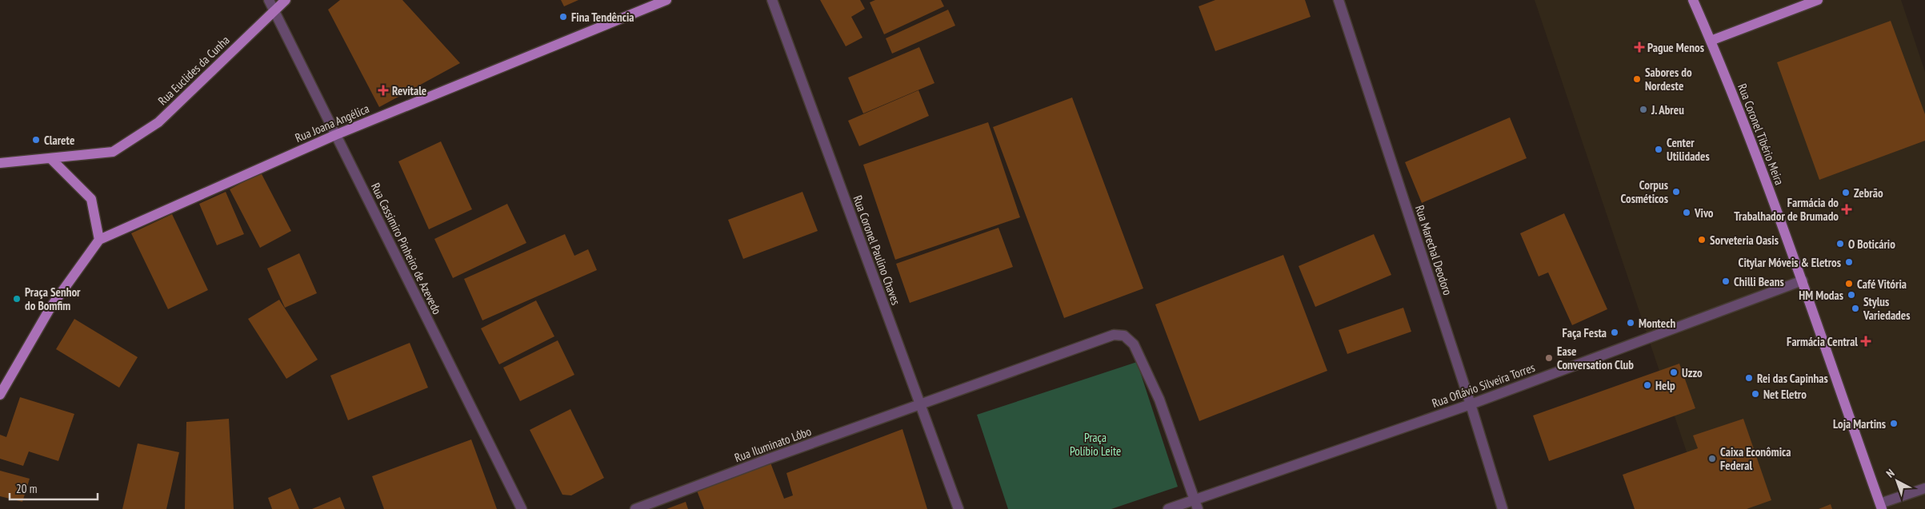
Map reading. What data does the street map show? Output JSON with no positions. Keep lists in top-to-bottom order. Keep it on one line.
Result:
{"streets":{"main road":["Rua Euclides da Cunha","Rua Joana Angélica","Rua Coronel Tibério Meira"],"street":["Rua Cassimiro Pinheiro de Azevedo","Rua Coronel Paulino Chaves","Rua Marechal Deodoro","Rua Oflávio Silveira Torres","Rua Iluminato Lôbo"]},"crossings":[["Rua Euclides da Cunha","Rua Cassimiro Pinheiro de Azevedo"],["Rua Joana Angélica","Rua Cassimiro Pinheiro de Azevedo"],["Rua Coronel Tibério Meira","Rua Oflávio Silveira Torres"],["Rua Coronel Paulino Chaves","Rua Iluminato Lôbo"],["Rua Marechal Deodoro","Rua Oflávio Silveira Torres"]],"parks":["Praça Políbio Leite"],"places":{"other":["Fina Tendência","Sabores do Nordeste","J. Abreu","Clarete","Center Utilidades","Corpus Cosméticos","Zebrão","Vivo","Sorveteria Oasis","O Boticário","Citylar Móveis & Eletros","Chilli Beans","Café Vitória","HM Modas","Praça Senhor do Bomfim","Stylus Variedades","Montech","Faça Festa","Ease Conversation Club","Uzzo","Rei das Capinhas","Help","Net Eletro","Loja Martins","Caixa Econômica Federal"],"health":["Pague Menos","Revitale","Farmácia do Trabalhador de Brumado","Farmácia Central"]},"scale_bar":"20 m","north":"top left"}
